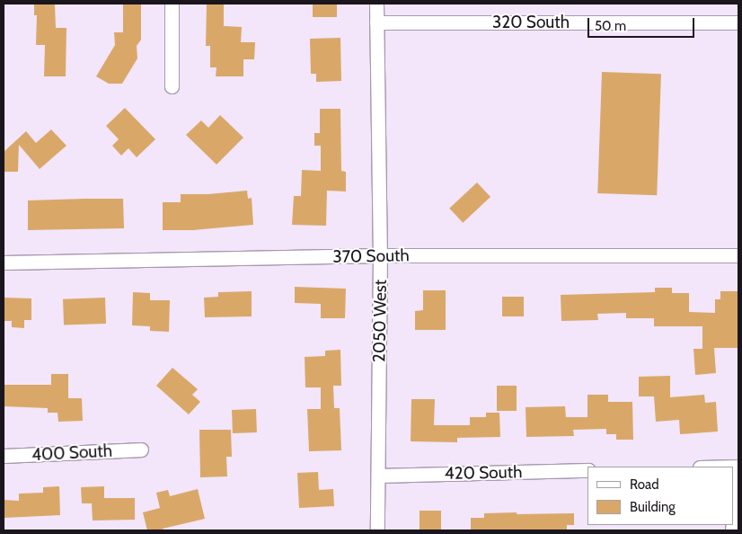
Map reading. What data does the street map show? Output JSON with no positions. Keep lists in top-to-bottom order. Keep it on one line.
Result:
{"streets":{"street":["320 South","370 South","2050 West","400 South","420 South"]},"crossings":[["320 South","2050 West"],["370 South","2050 West"],["2050 West","420 South"]],"legend":["Road","Building"],"scale_bar":"50 m"}
